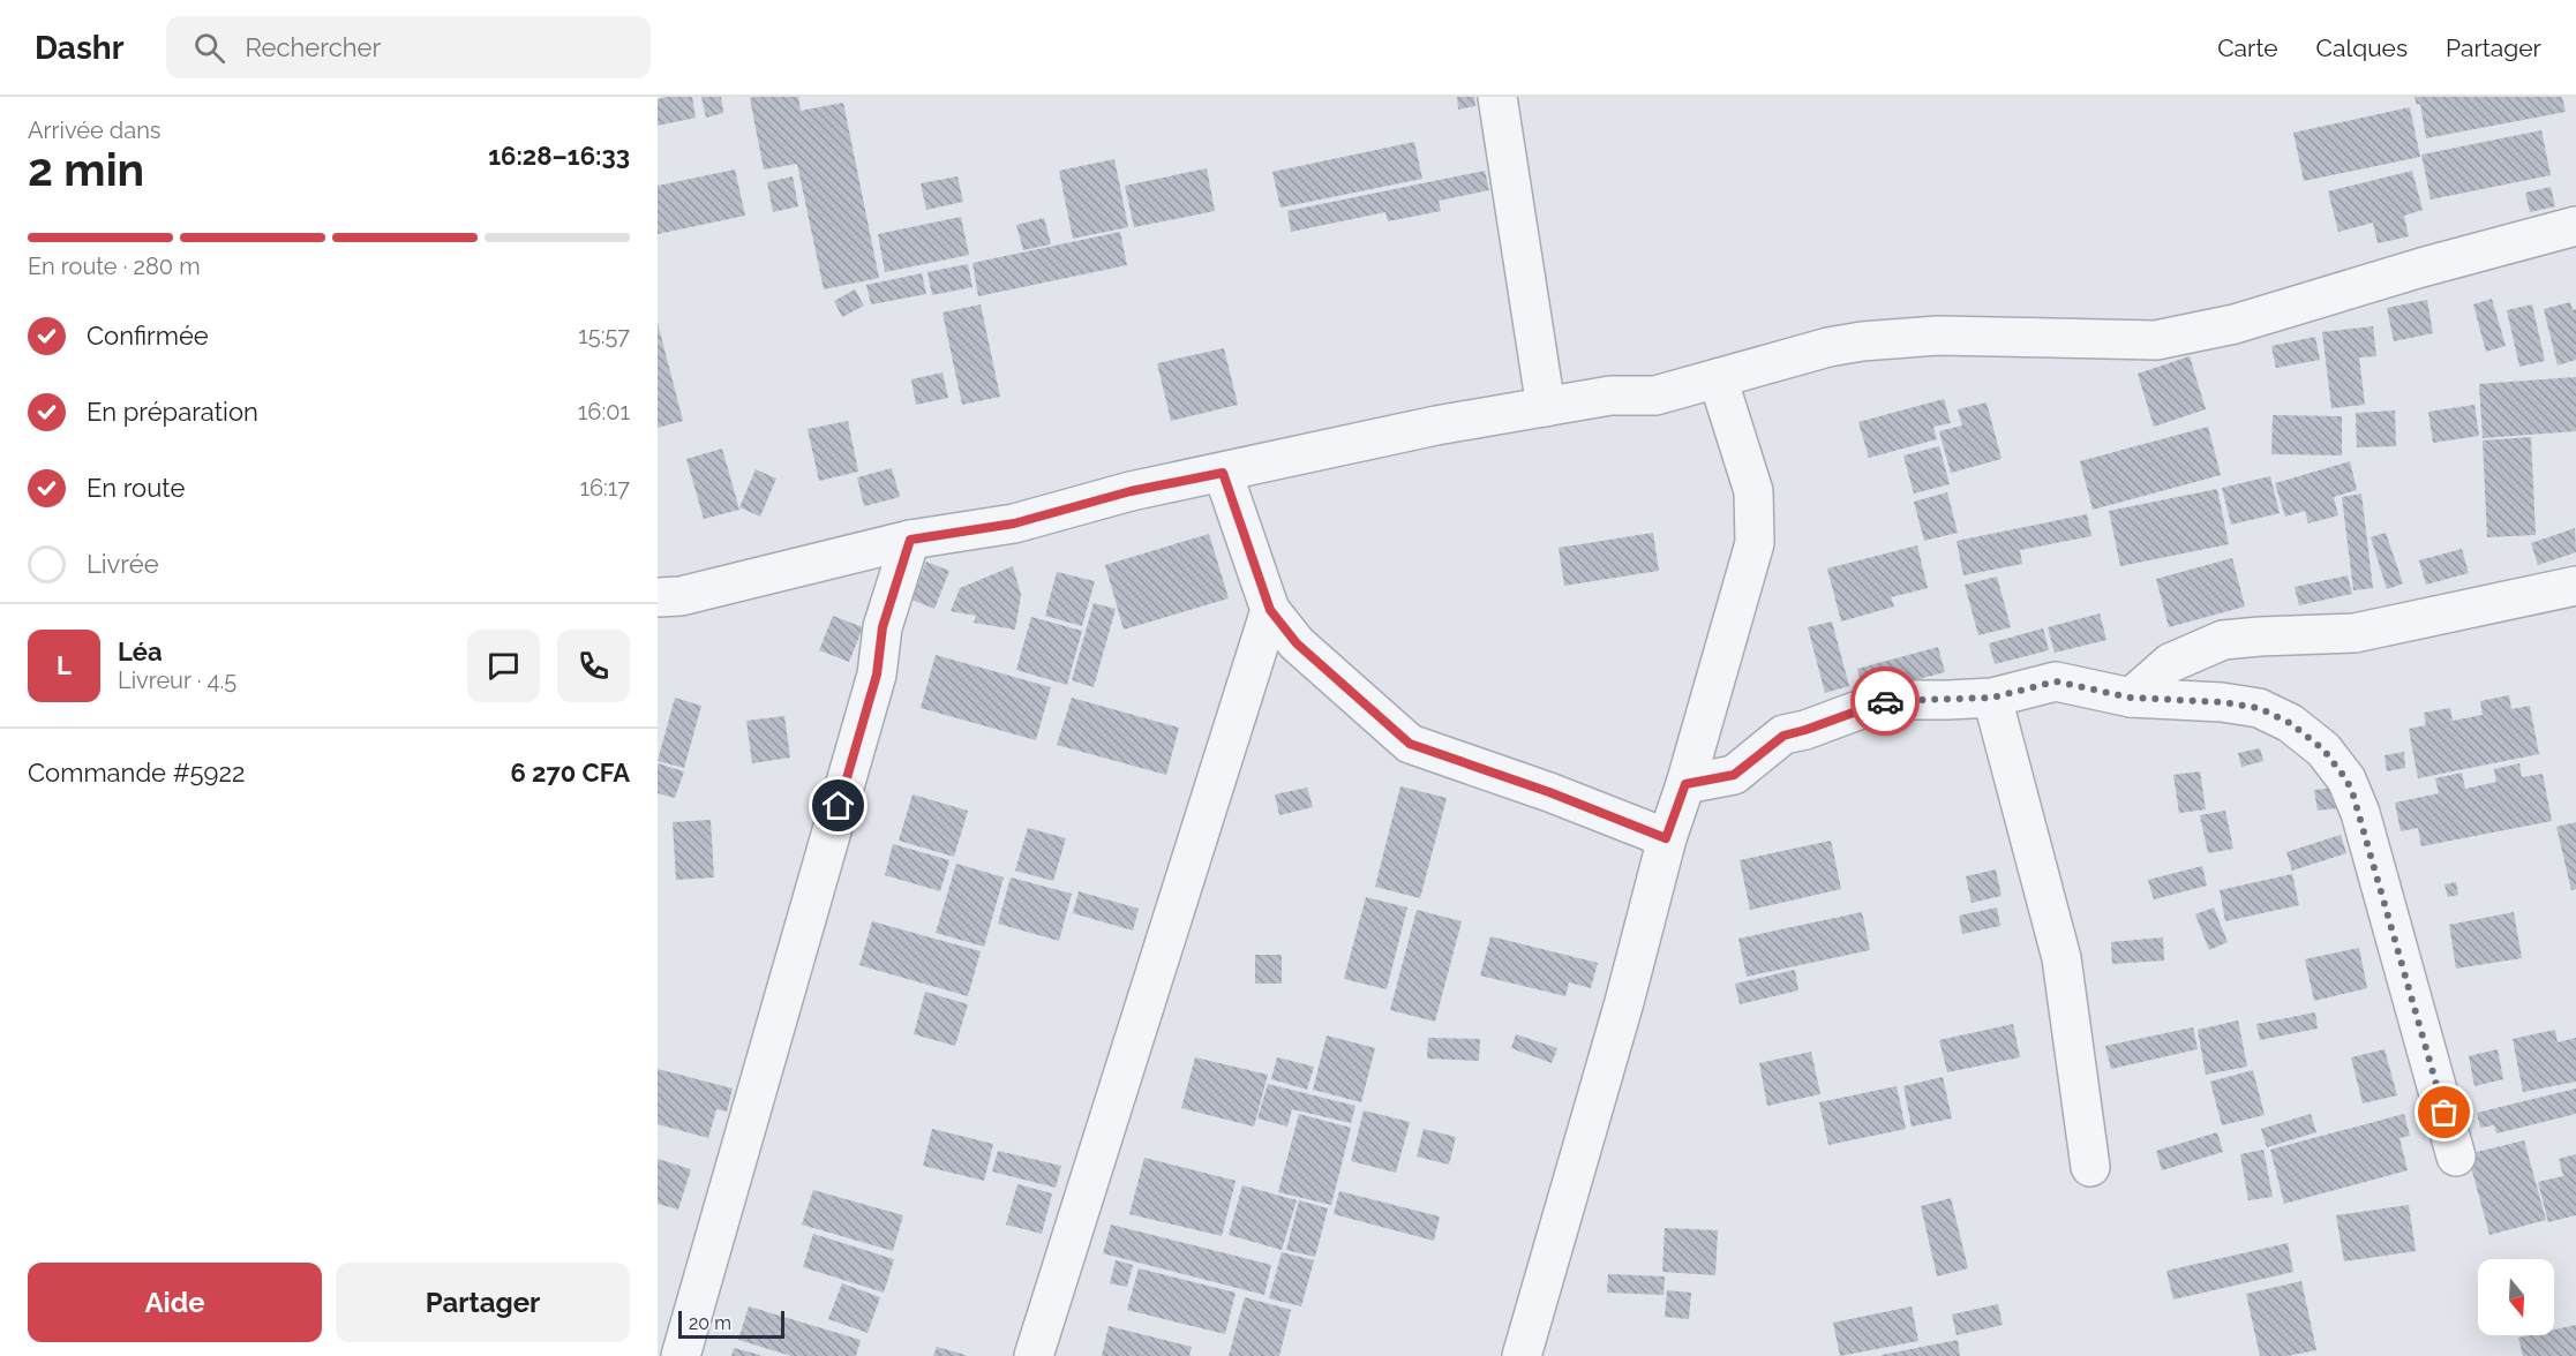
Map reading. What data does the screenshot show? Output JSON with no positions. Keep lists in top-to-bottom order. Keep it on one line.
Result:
{"scale_bar":"20 m","north":"bottom","page":{"header":"Dashr","search":"Rechercher","nav":["Carte","Calques","Partager"],"heading":["2 min","Arrivée dans","16:28–16:33"],"panel":["Léa","Livreur · 4.5","Commande #5922","6 270 CFA"],"bar":"En route · 280 m","list":[["Confirmée","15:57"],["En préparation","16:01"],["En route","16:17"],"Livrée"],"round":"L","buttons":["Aide","Partager"],"scale":"20 m"}}
